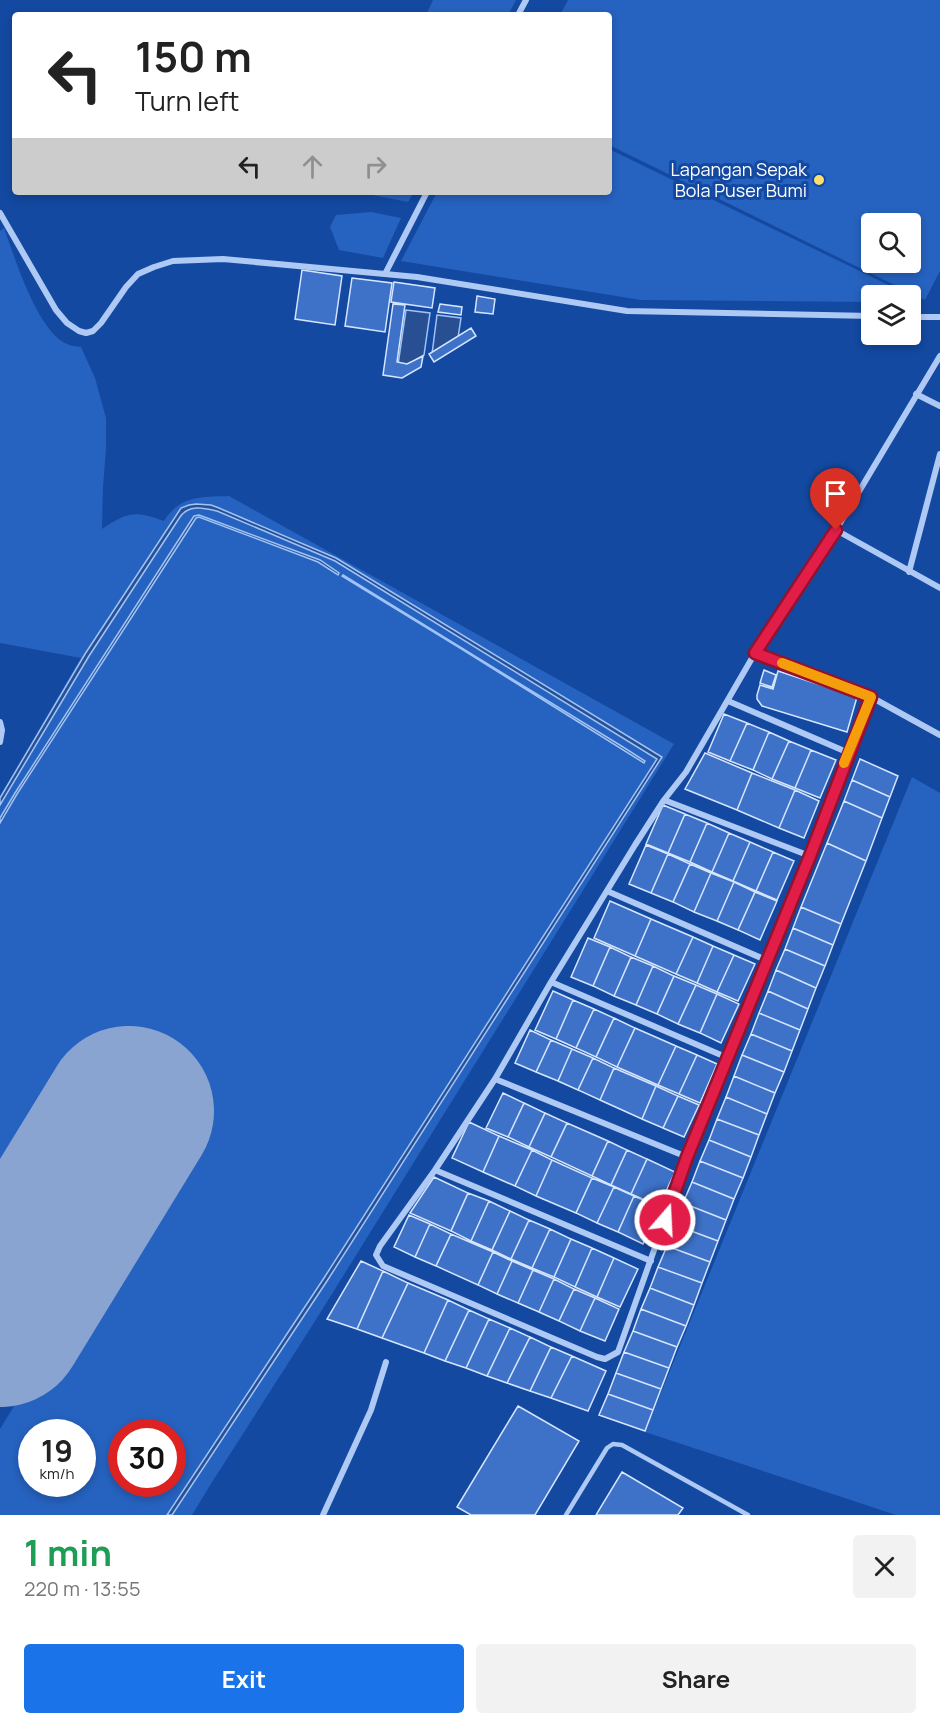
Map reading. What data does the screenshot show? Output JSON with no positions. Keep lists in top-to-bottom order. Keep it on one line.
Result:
{"places":["Lapangan Sepak Bola Puser Bumi"],"page":{"turn":["150 m","Turn left"],"speed":"19 km/h","limit":"30","heading":["1 min","220 m · 13:55"],"buttons":["Exit","Share"]}}
